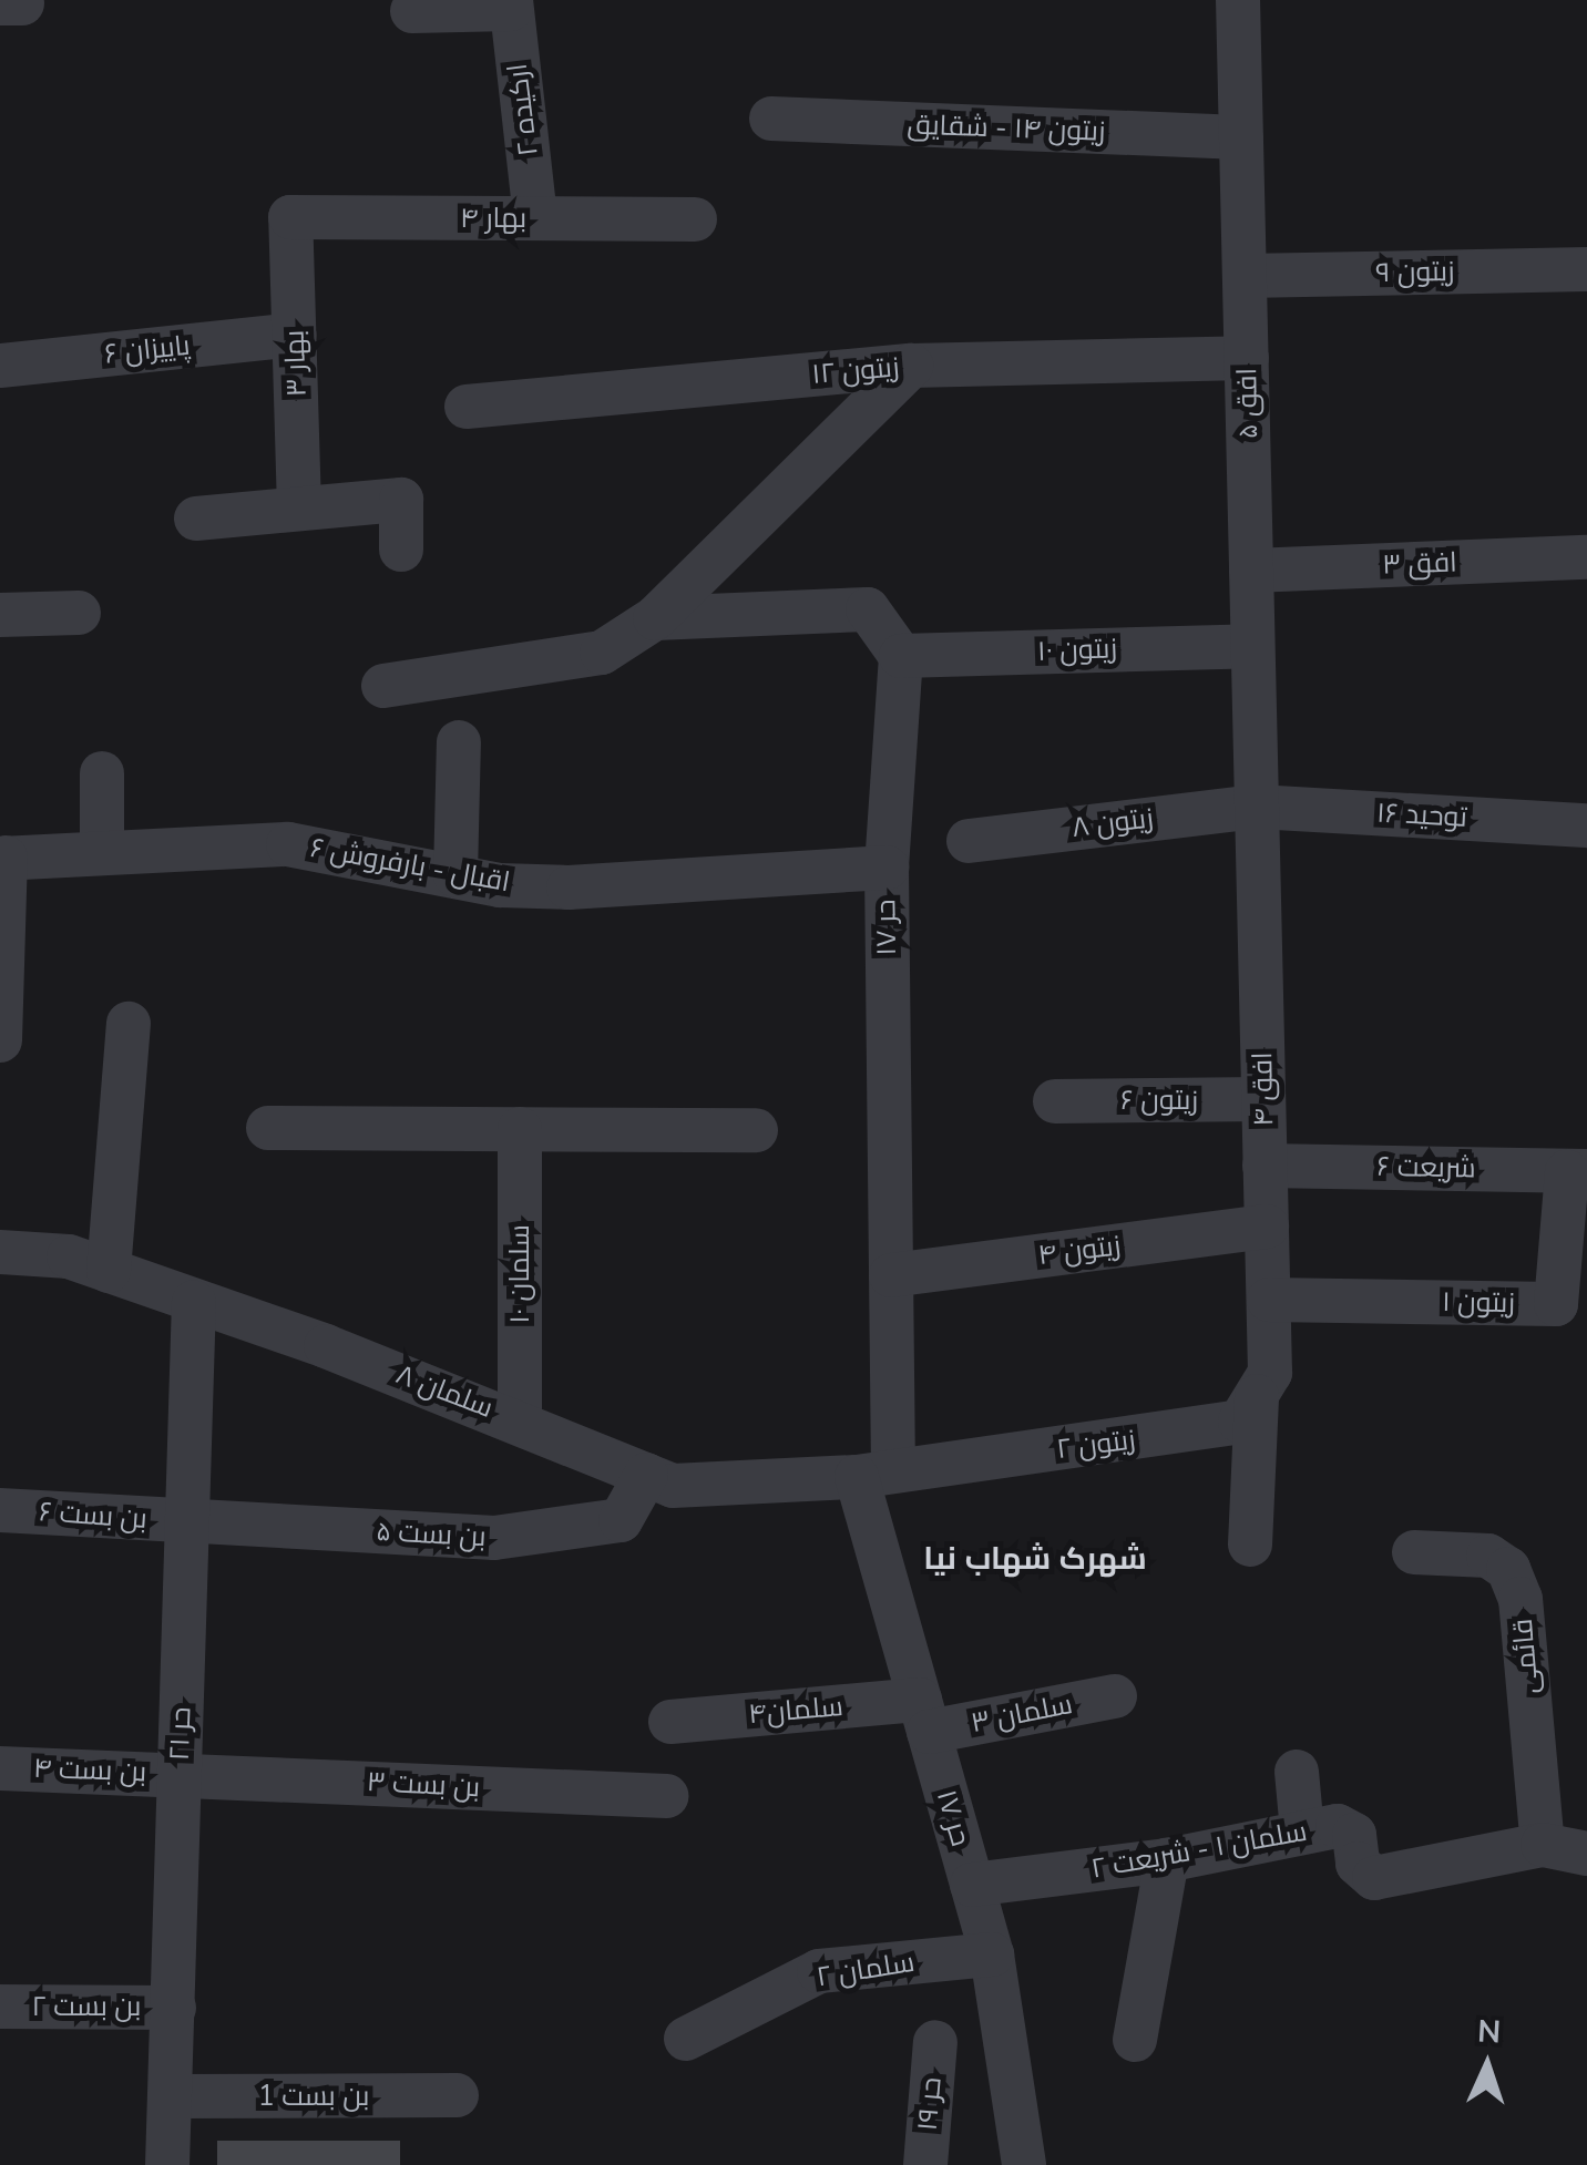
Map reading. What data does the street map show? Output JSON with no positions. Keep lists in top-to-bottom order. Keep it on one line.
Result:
{"streets":{"street":["ارکیده ۲","زیتون ۱۴ - شقایق","بهار ۴","زیتون ۹","پاییزان ۶","بهار ۳","زیتون ۱۲","افق ۵","افق ۳","زیتون ۱۰","توحید ۱۶","زیتون ۸","اقبال - بارفروش ۶","حر ۱۷","افق ۴","زیتون ۶","شریعت ۶","زیتون ۴","سلمان ۱۰","زیتون ۱","سلمان ۸","زیتون ۲","بن بست ۶","بن بست ۵","قائمی","سلمان۴","سلمان ۳","حر ۲۱","بن بست ۴","بن بست ۳","سلمان ۱ - شریعت ۲","سلمان ۲","بن بست ۲","بن بست 1","حر ۱۹"]},"crossings":[["ارکیده ۲","بهار ۴"],["زیتون ۱۴ - شقایق","افق ۵"],["بهار ۴","بهار ۳"],["زیتون ۹","افق ۵"],["پاییزان ۶","بهار ۳"],["زیتون ۱۲","افق ۵"],["افق ۵","افق ۳"],["افق ۵","زیتون ۱۰"],["افق ۵","توحید ۱۶"],["افق ۵","زیتون ۸"],["افق ۵","افق ۴"],["زیتون ۱۰","حر ۱۷"],["توحید ۱۶","زیتون ۸"],["توحید ۱۶","افق ۴"],["زیتون ۸","افق ۴"],["اقبال - بارفروش ۶","حر ۱۷"],["حر ۱۷","زیتون ۴"],["حر ۱۷","سلمان ۸"],["حر ۱۷","زیتون ۲"],["حر ۱۷","سلمان۴"],["حر ۱۷","سلمان ۳"],["حر ۱۷","سلمان ۱ - شریعت ۲"],["حر ۱۷","سلمان ۲"],["افق ۴","زیتون ۶"],["افق ۴","شریعت ۶"],["افق ۴","زیتون ۴"],["افق ۴","زیتون ۱"],["افق ۴","زیتون ۲"],["شریعت ۶","زیتون ۱"],["سلمان ۱۰","سلمان ۸"],["سلمان ۸","زیتون ۲"],["سلمان ۸","بن بست ۵"],["سلمان ۸","حر ۲۱"],["بن بست ۶","بن بست ۵"],["بن بست ۶","حر ۲۱"],["بن بست ۵","حر ۲۱"],["قائمی","سلمان ۱ - شریعت ۲"],["سلمان۴","سلمان ۳"],["حر ۲۱","بن بست ۴"],["حر ۲۱","بن بست ۳"],["حر ۲۱","بن بست ۲"],["حر ۲۱","بن بست 1"],["بن بست ۴","بن بست ۳"]],"districts":["شهرک شهاب نیا"],"north":"top"}
